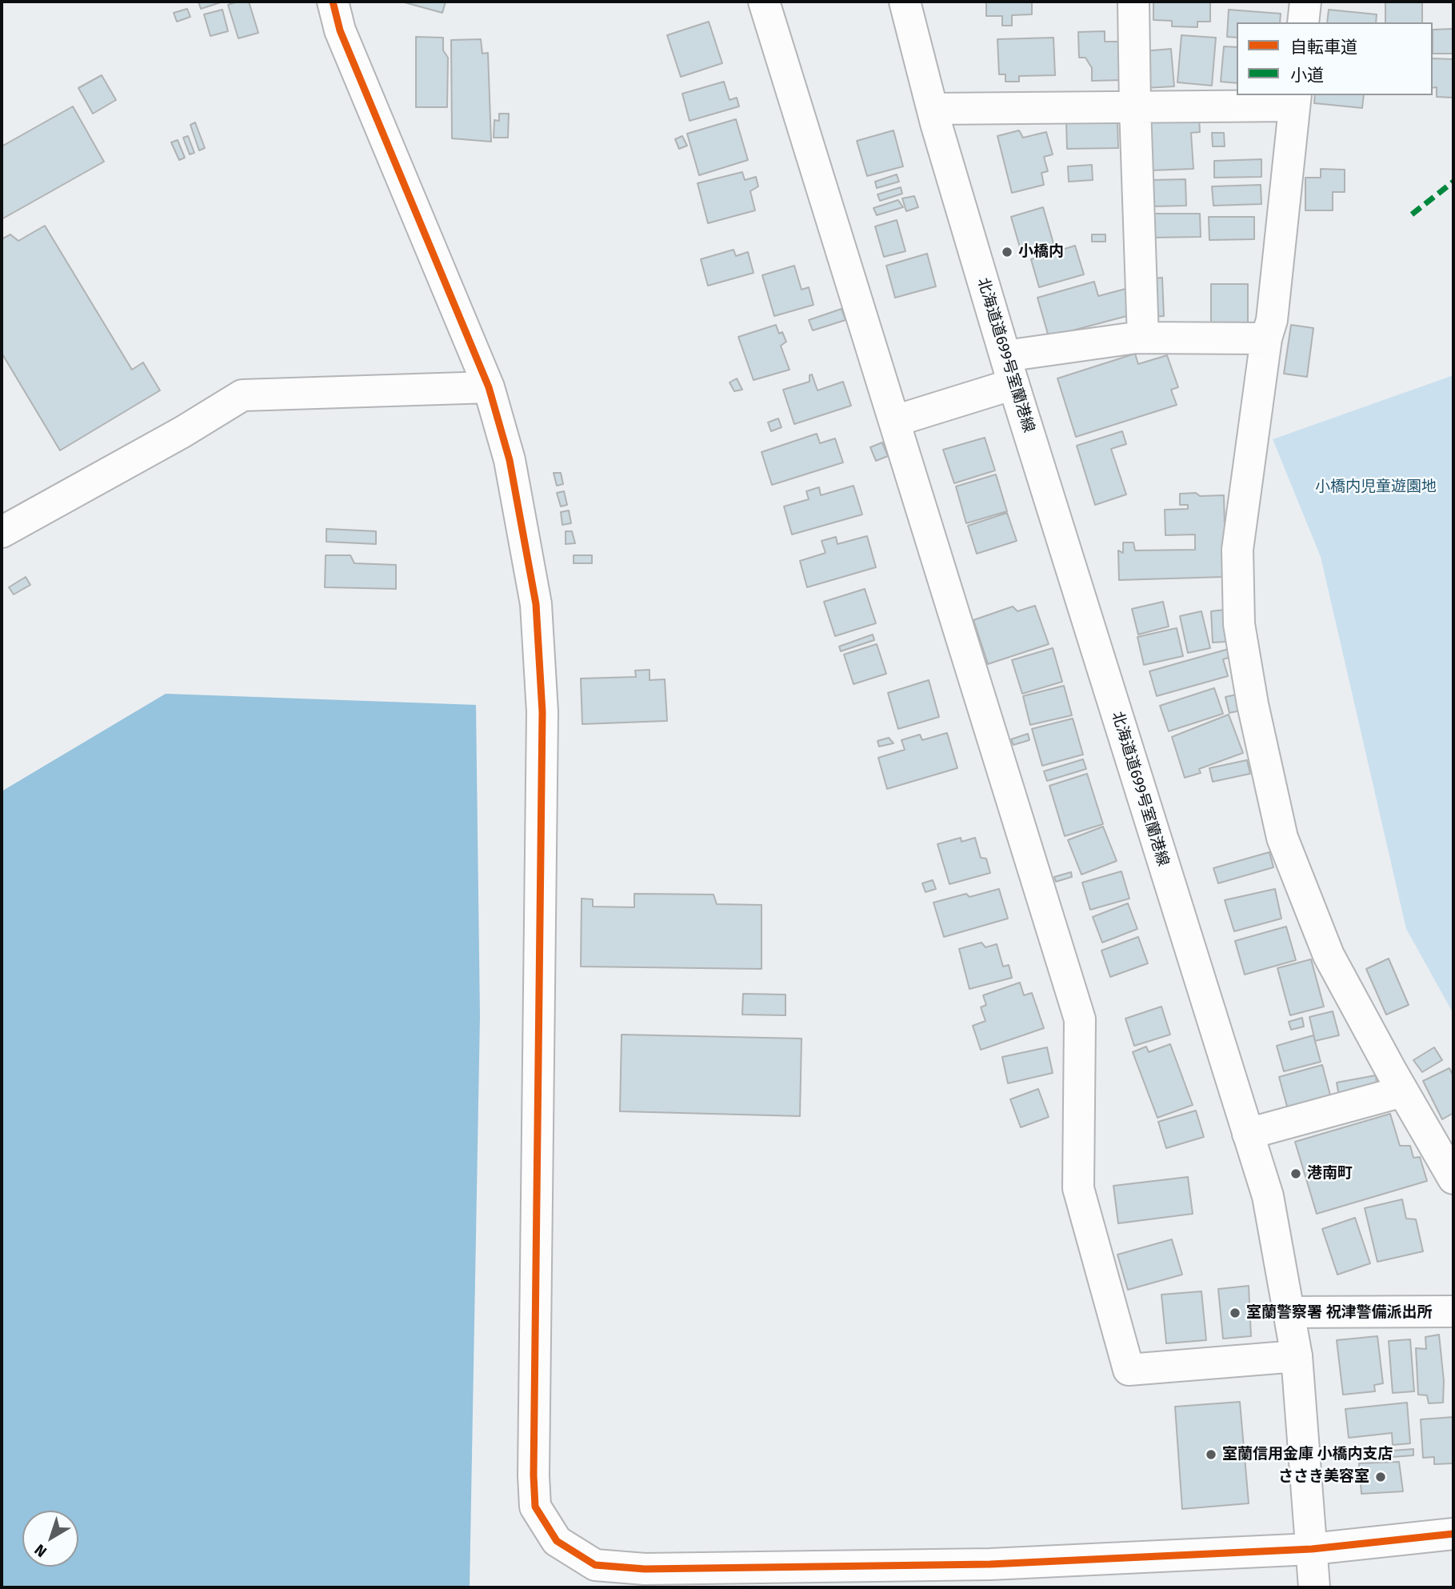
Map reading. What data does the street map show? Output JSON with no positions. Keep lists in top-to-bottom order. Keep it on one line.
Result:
{"streets":{"street":["北海道道699号室蘭港線"]},"parks":["小橋内児童遊園地"],"places":["小橋内","港南町","室蘭警察署 祝津警備派出所","室蘭信用金庫 小橋内支店","ささき美容室"],"legend":["自転車道","小道"],"north":"bottom left"}
